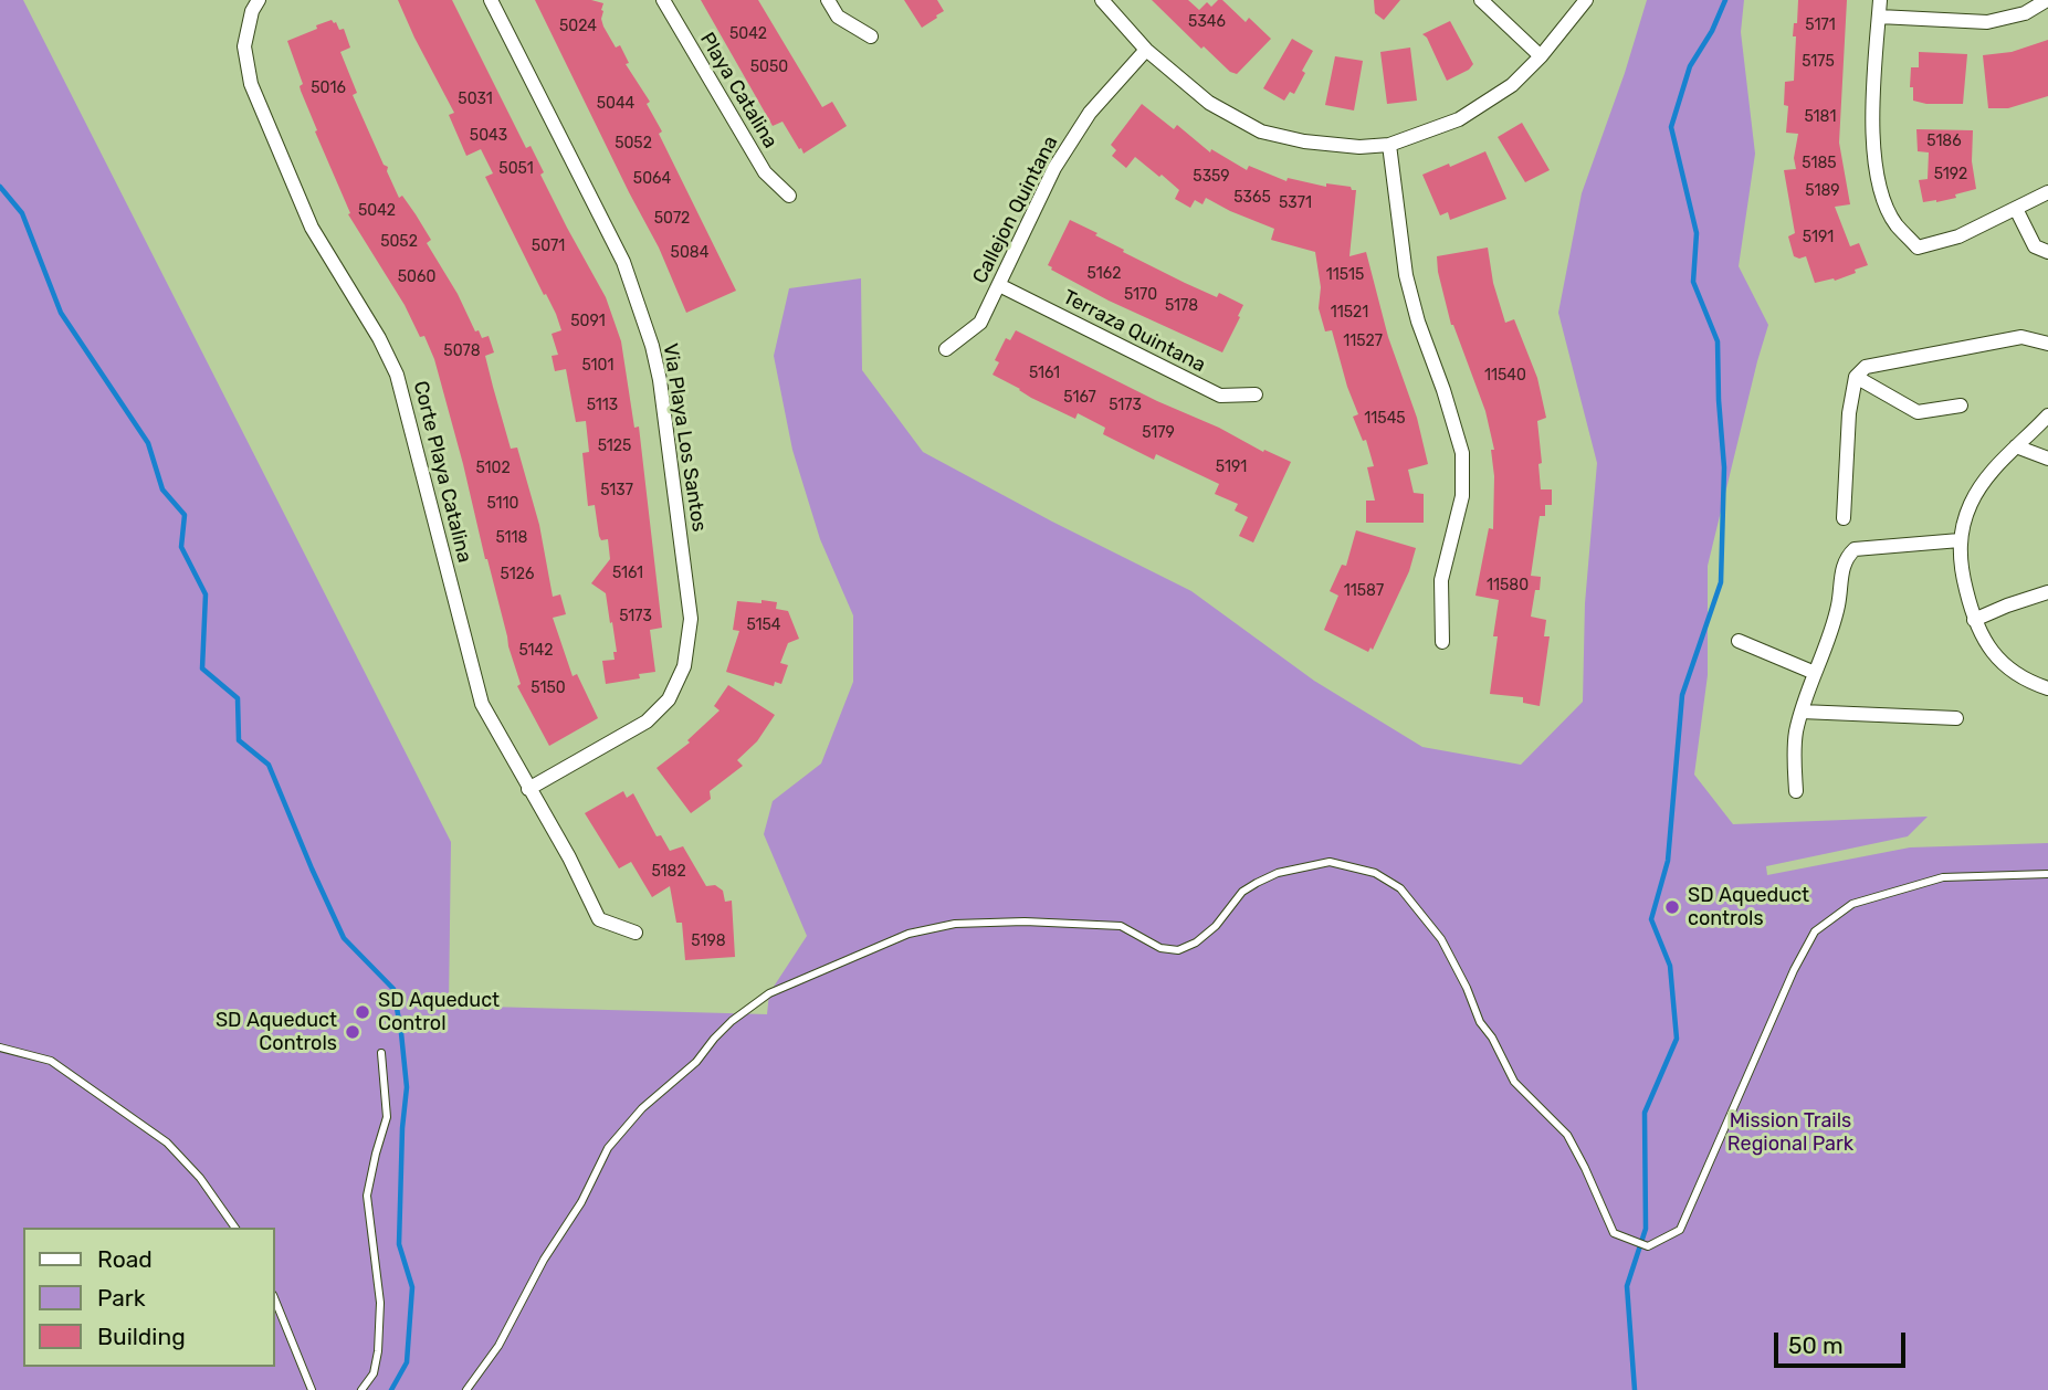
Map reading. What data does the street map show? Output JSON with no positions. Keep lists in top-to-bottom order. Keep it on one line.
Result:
{"streets":{"street":["Playa Catalina","Callejon Quintana","Terraza Quintana","Via Playa Los Santos","Corte Playa Catalina"]},"crossings":[["Callejon Quintana","Terraza Quintana"],["Via Playa Los Santos","Corte Playa Catalina"]],"parks":["Mission Trails Regional Park"],"places":["SD Aqueduct controls","SD Aqueduct Control","SD Aqueduct Controls"],"house_numbers":["5346","5171","5024","5042","5175","5050","5016","5031","5044","5181","5043","5186","5052","5185","5051","5192","5359","5064","5189","5365","5371","5042","5072","5191","5052","5071","5084","5162","11515","5060","5170","5178","11521","5091","11527","5078","5101","5161","11540","5167","5113","5173","11545","5179","5125","5191","5102","5137","5110","5118","5161","5126","11580","11587","5173","5154","5142","5150","5182","5198"],"legend":["Road","Park","Building"],"scale_bar":"50 m"}
